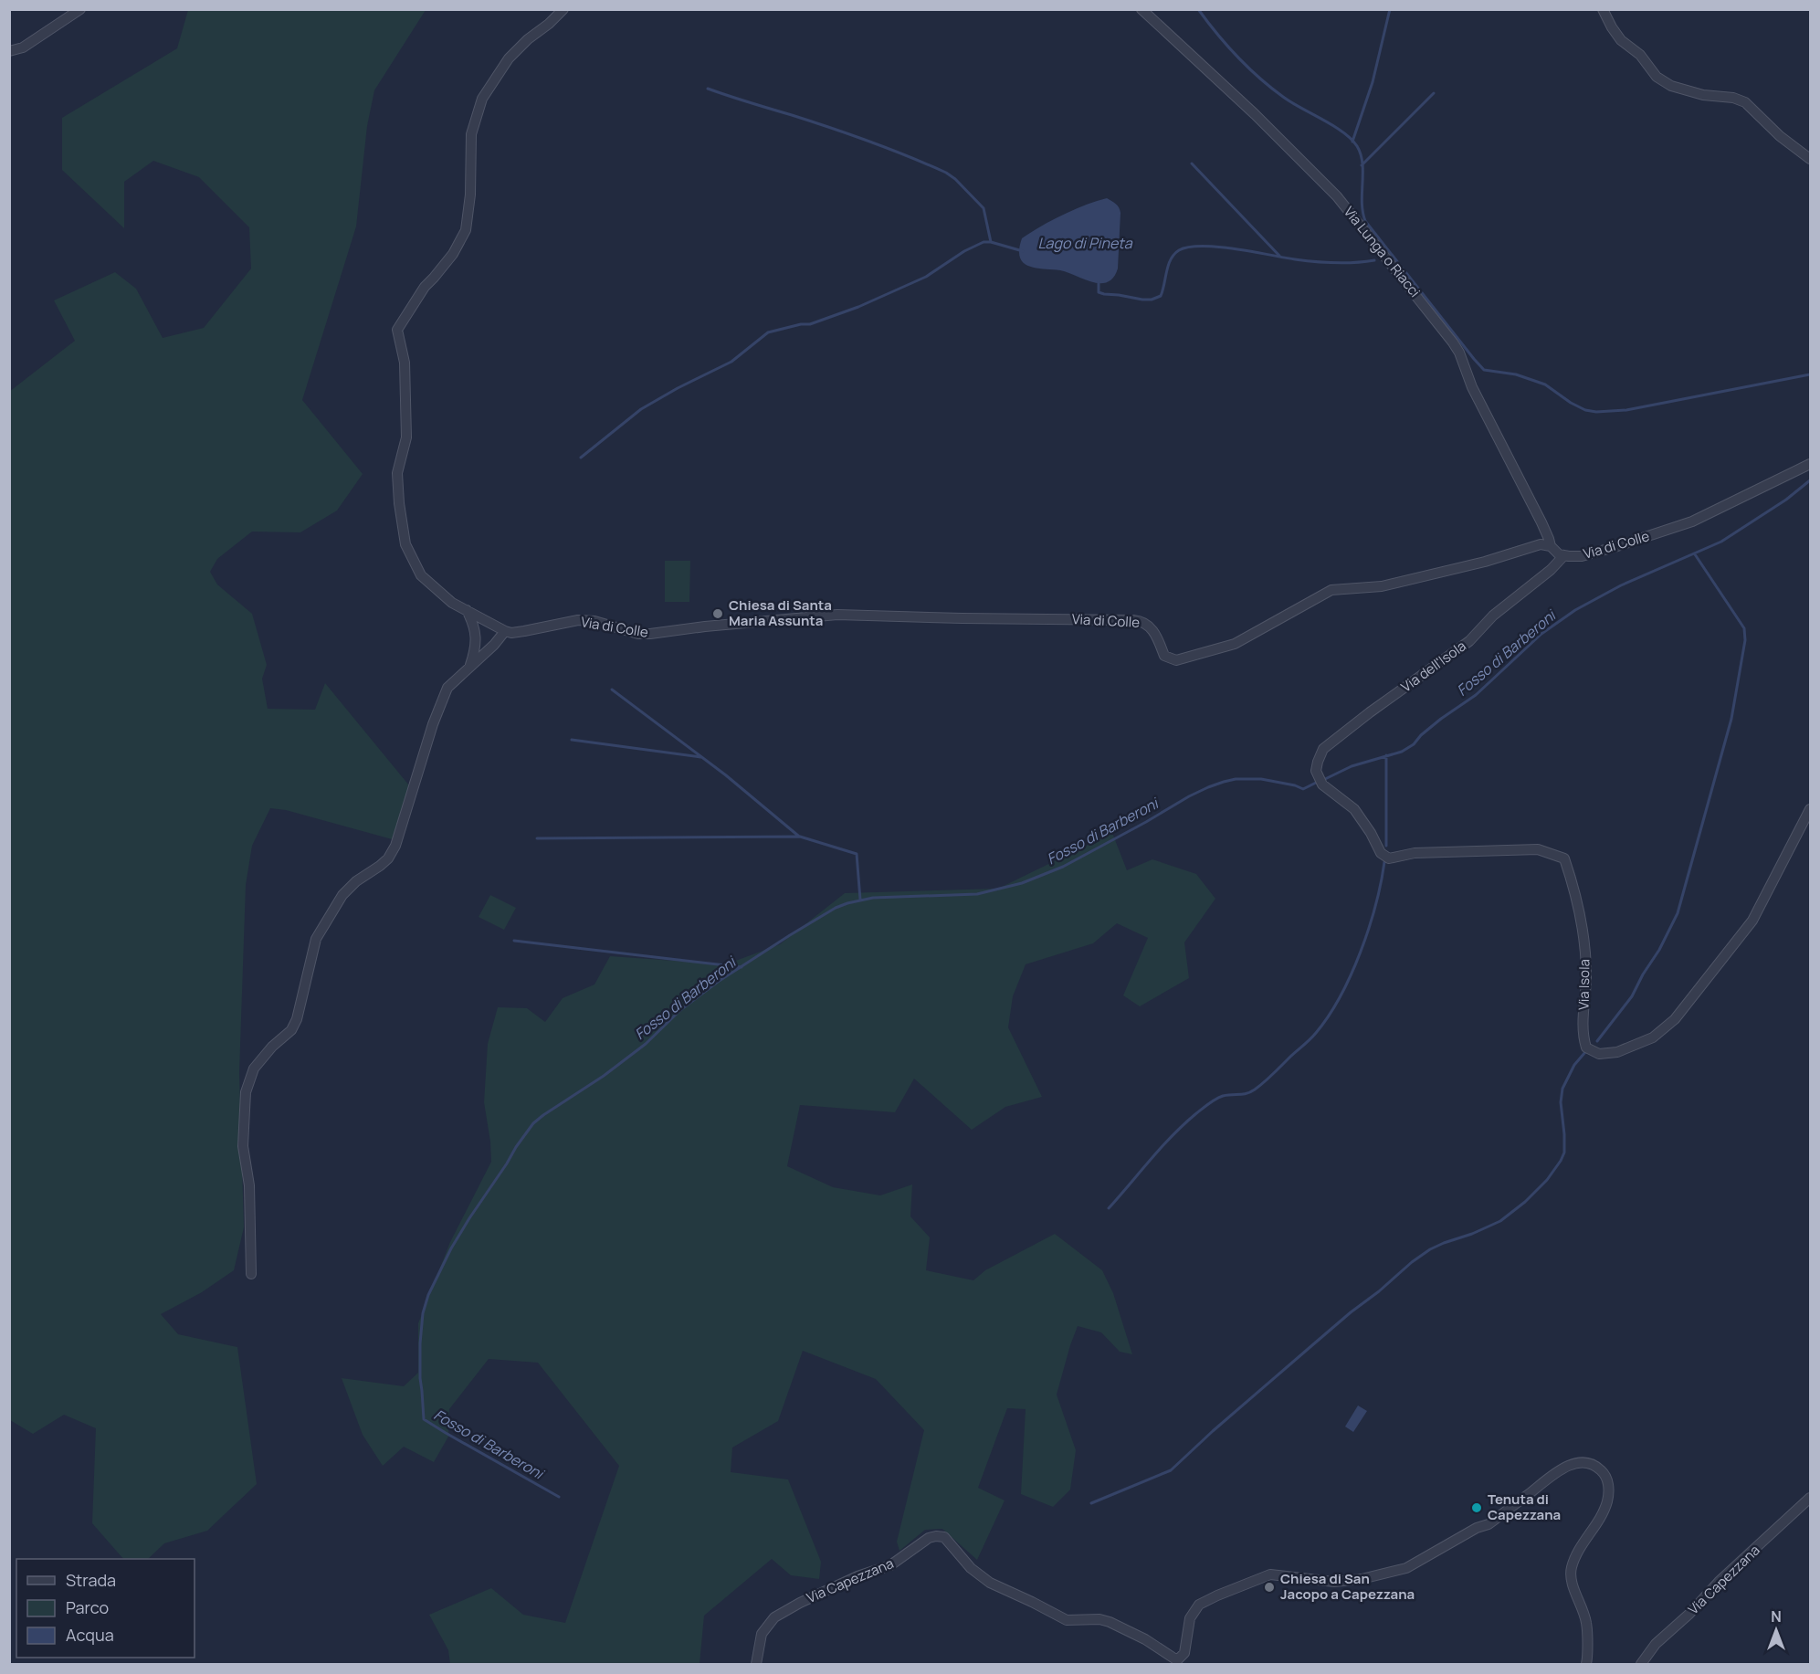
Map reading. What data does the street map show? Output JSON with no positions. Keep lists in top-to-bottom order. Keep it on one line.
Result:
{"streets":{"street":["Via Lunga o Riacci","Via di Colle","Via dell'Isola","Via Isola","Via Capezzana"]},"crossings":[["Via Lunga o Riacci","Via di Colle"],["Via di Colle","Via dell'Isola"],["Via dell'Isola","Via Isola"]],"water":["Lago di Pineta","Fosso di Barberoni"],"places":["Chiesa di Santa Maria Assunta","Tenuta di Capezzana","Chiesa di San Jacopo a Capezzana"],"legend":["Strada","Parco","Acqua"],"north":"top"}
